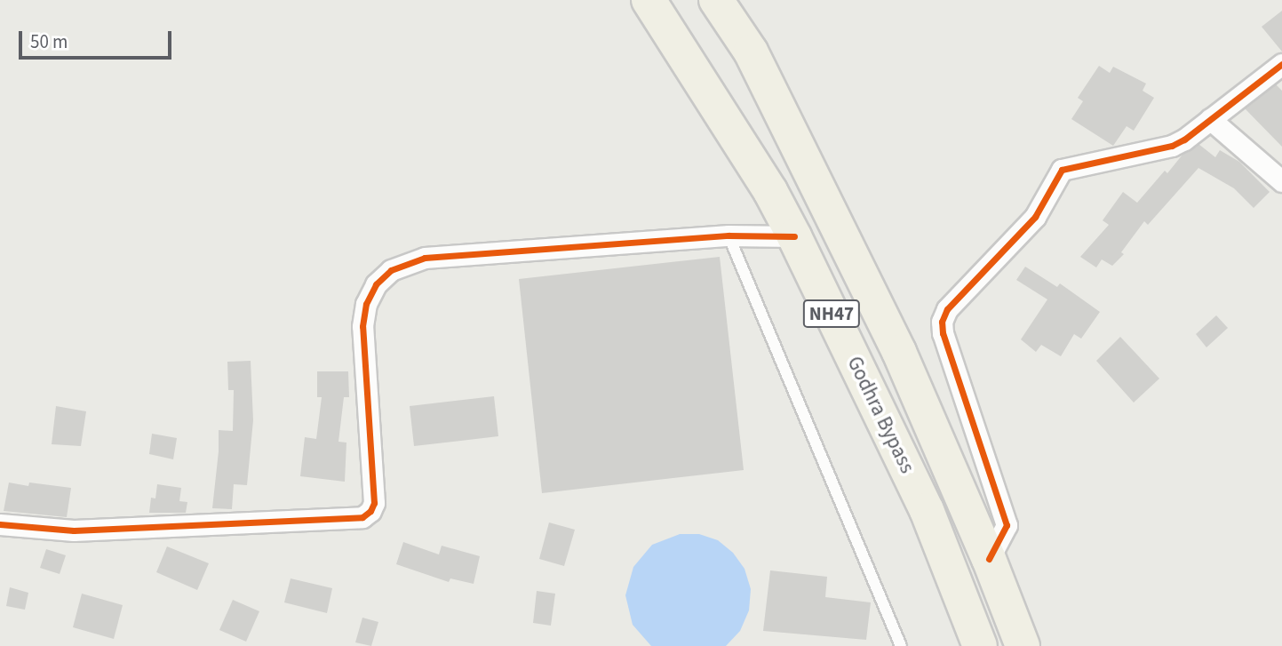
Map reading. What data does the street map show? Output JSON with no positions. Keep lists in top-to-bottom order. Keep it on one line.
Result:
{"streets":{"highway":["NH47","Godhra Bypass"]},"scale_bar":"50 m"}
